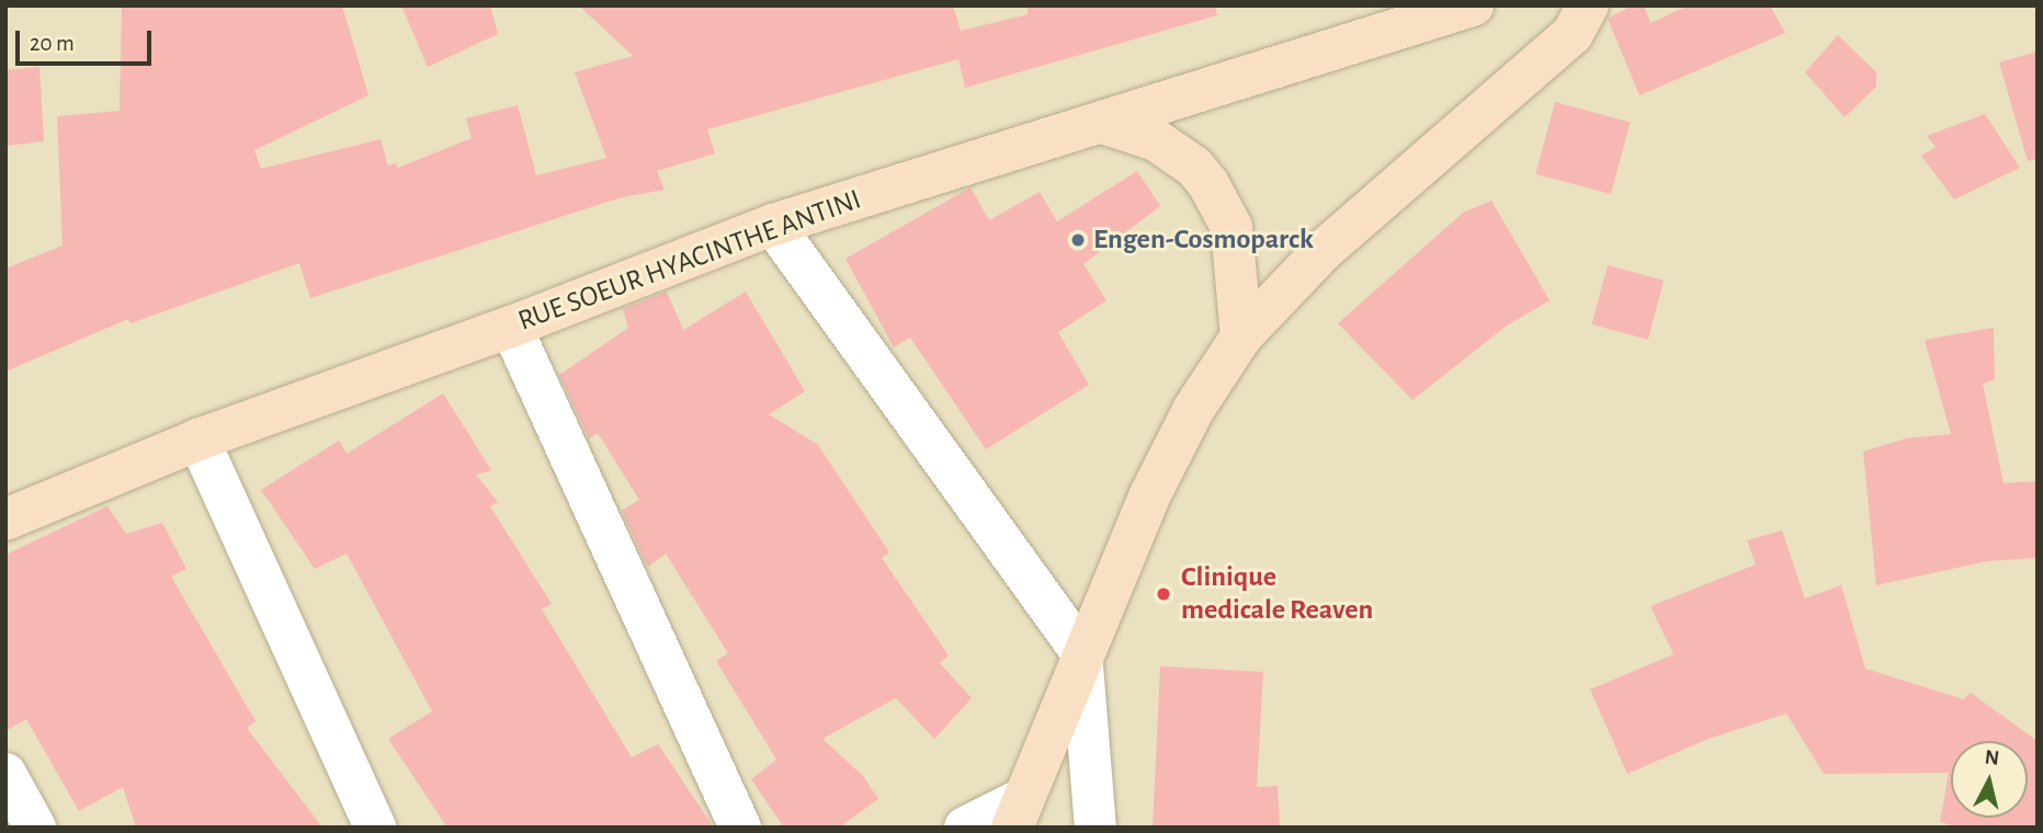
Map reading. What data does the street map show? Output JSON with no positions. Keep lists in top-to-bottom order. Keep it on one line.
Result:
{"streets":{"main road":["RUE SOEUR HYACINTHE ANTINI"]},"places":["Engen-Cosmoparck","Clinique medicale Reaven"],"scale_bar":"20 m","north":"top"}
